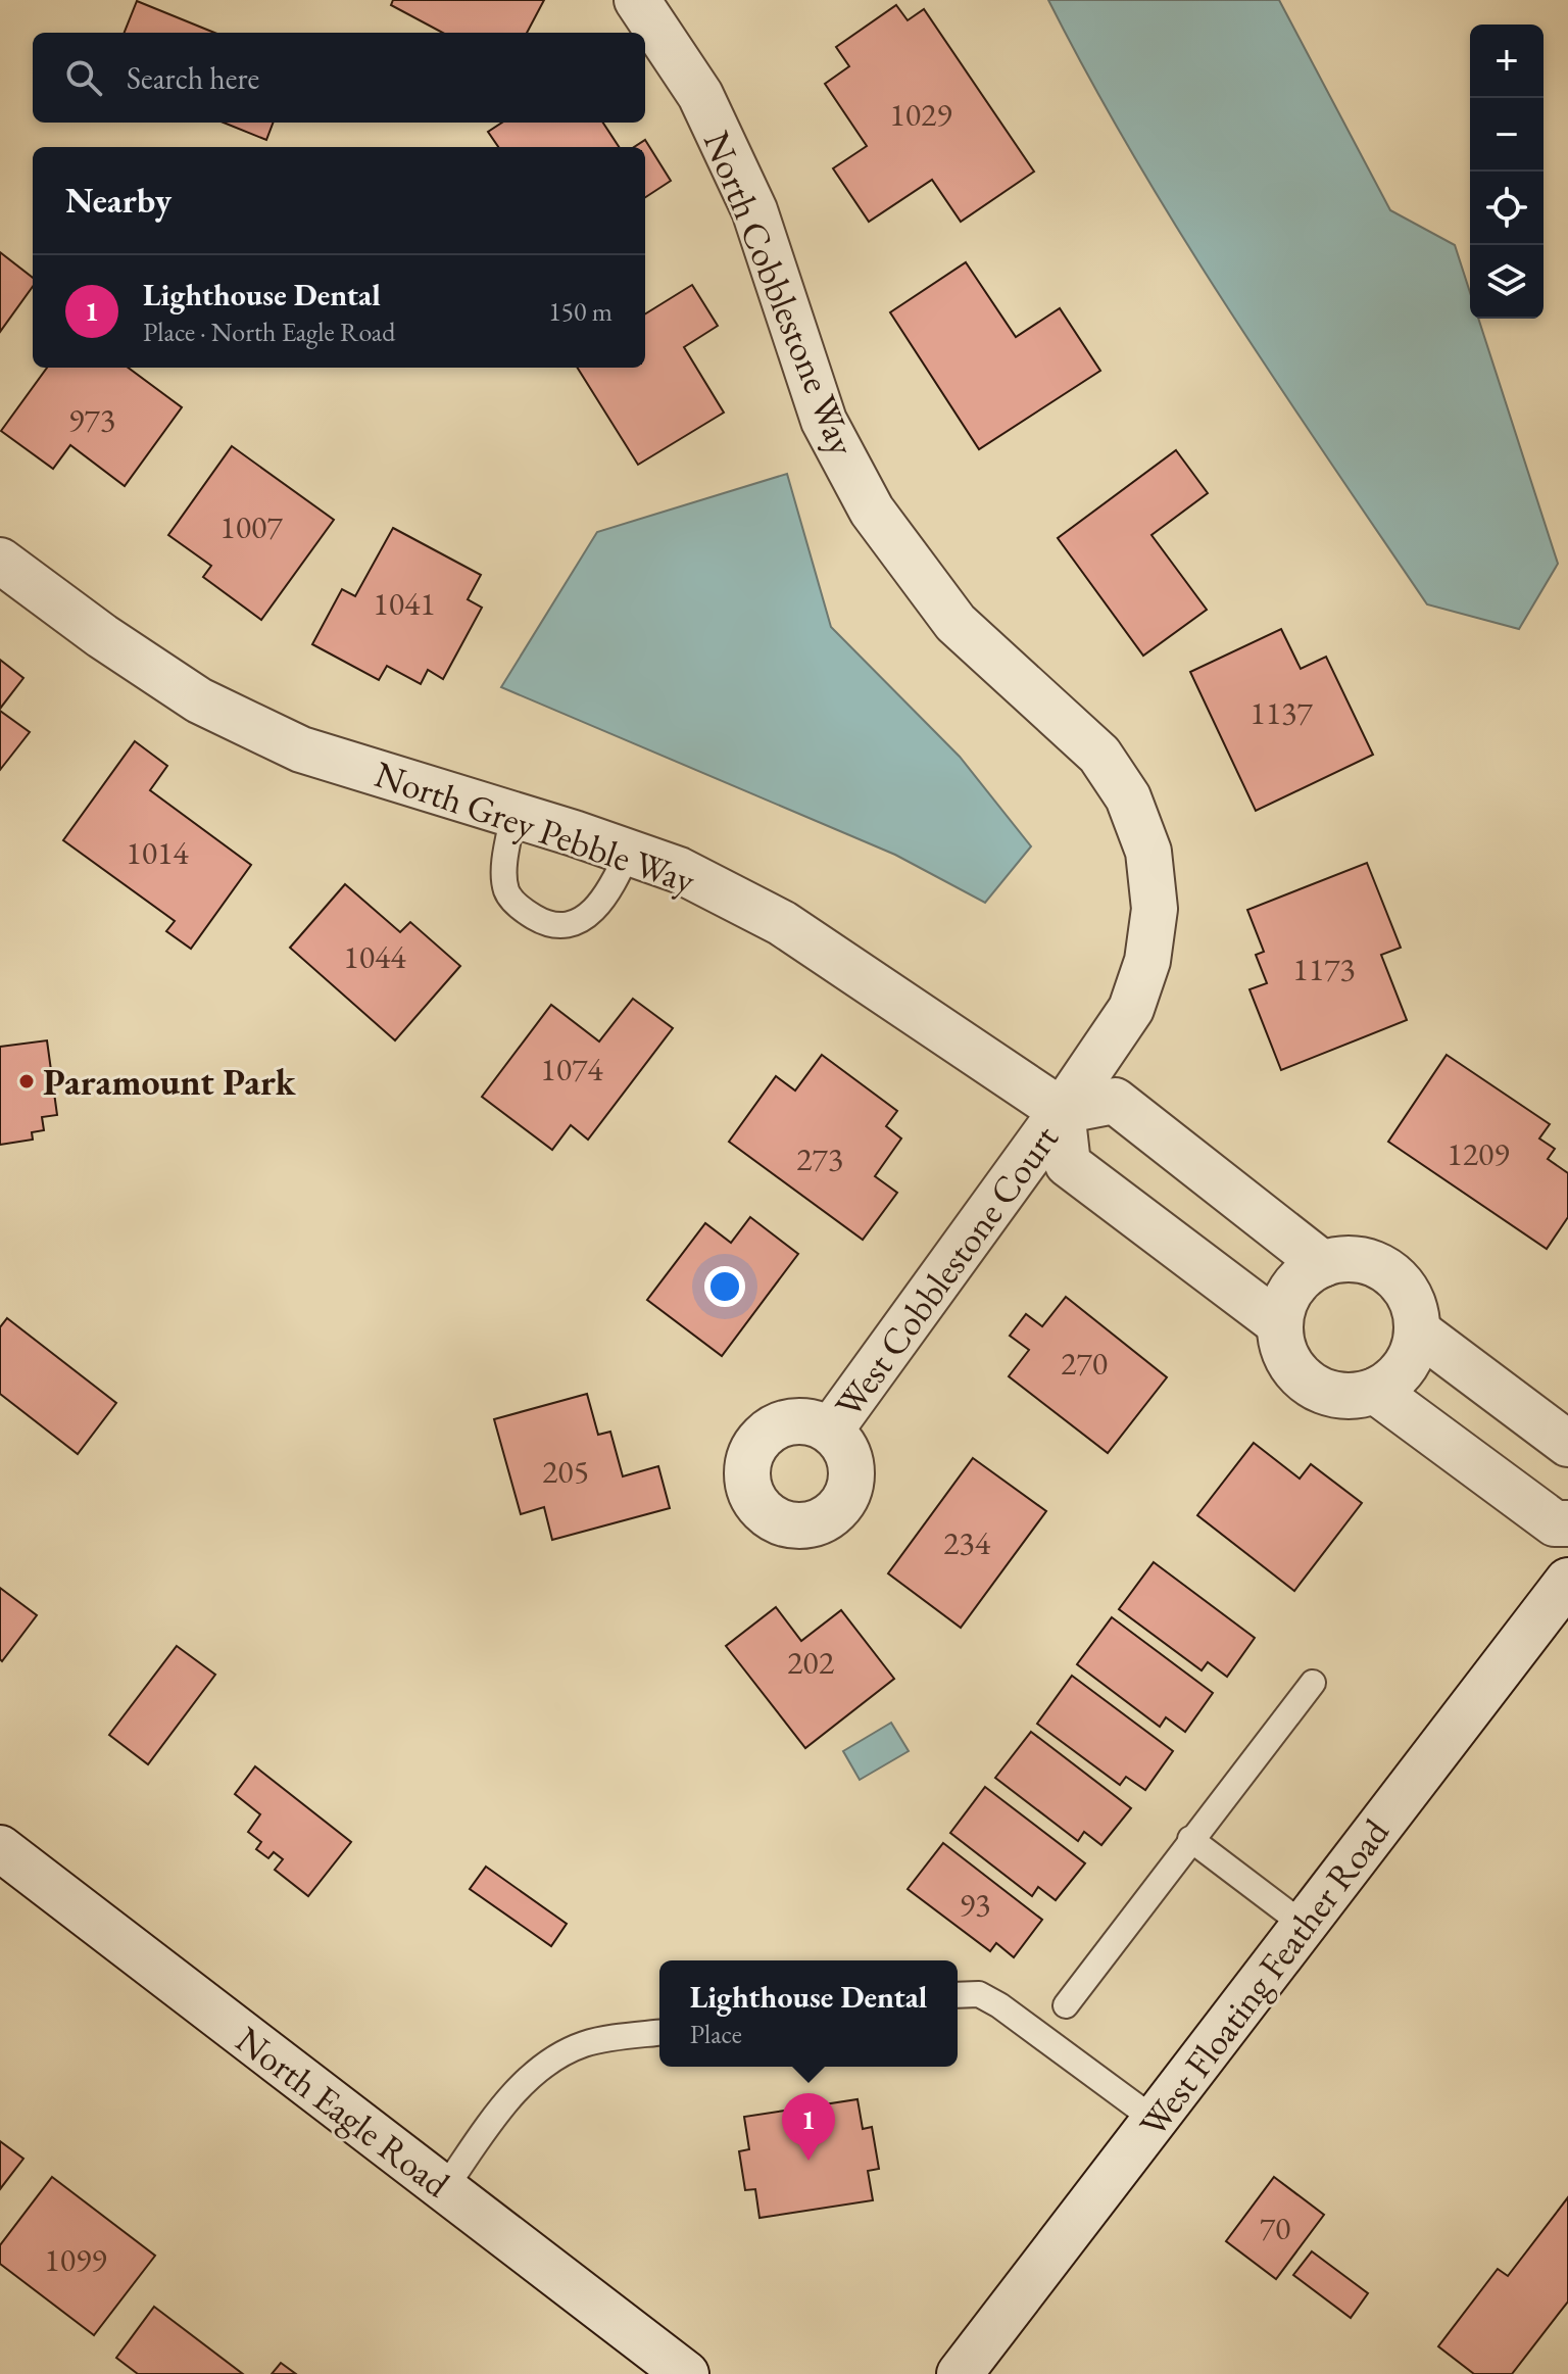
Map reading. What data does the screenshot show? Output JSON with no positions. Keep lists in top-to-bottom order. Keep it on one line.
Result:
{"streets":{"street":["North Cobblestone Way","North Grey Pebble Way","West Cobblestone Court","West Floating Feather Road","North Eagle Road"]},"crossings":[["North Cobblestone Way","North Grey Pebble Way"],["North Cobblestone Way","West Cobblestone Court"],["North Grey Pebble Way","West Cobblestone Court"]],"places":["Paramount Park"],"house_numbers":["1029","973","1007","1041","1137","1014","1044","1173","1074","1209","273","270","205","234","202","93","70","1099"],"page":{"map_buttons":["+","−"],"search":"Search here","heading":"Nearby","list":[{"mark":"1","name":"Lighthouse Dental","note":"Place · North Eagle Road","value":"150 m"}],"popup":["Lighthouse Dental","Place"],"pins":"1"}}
